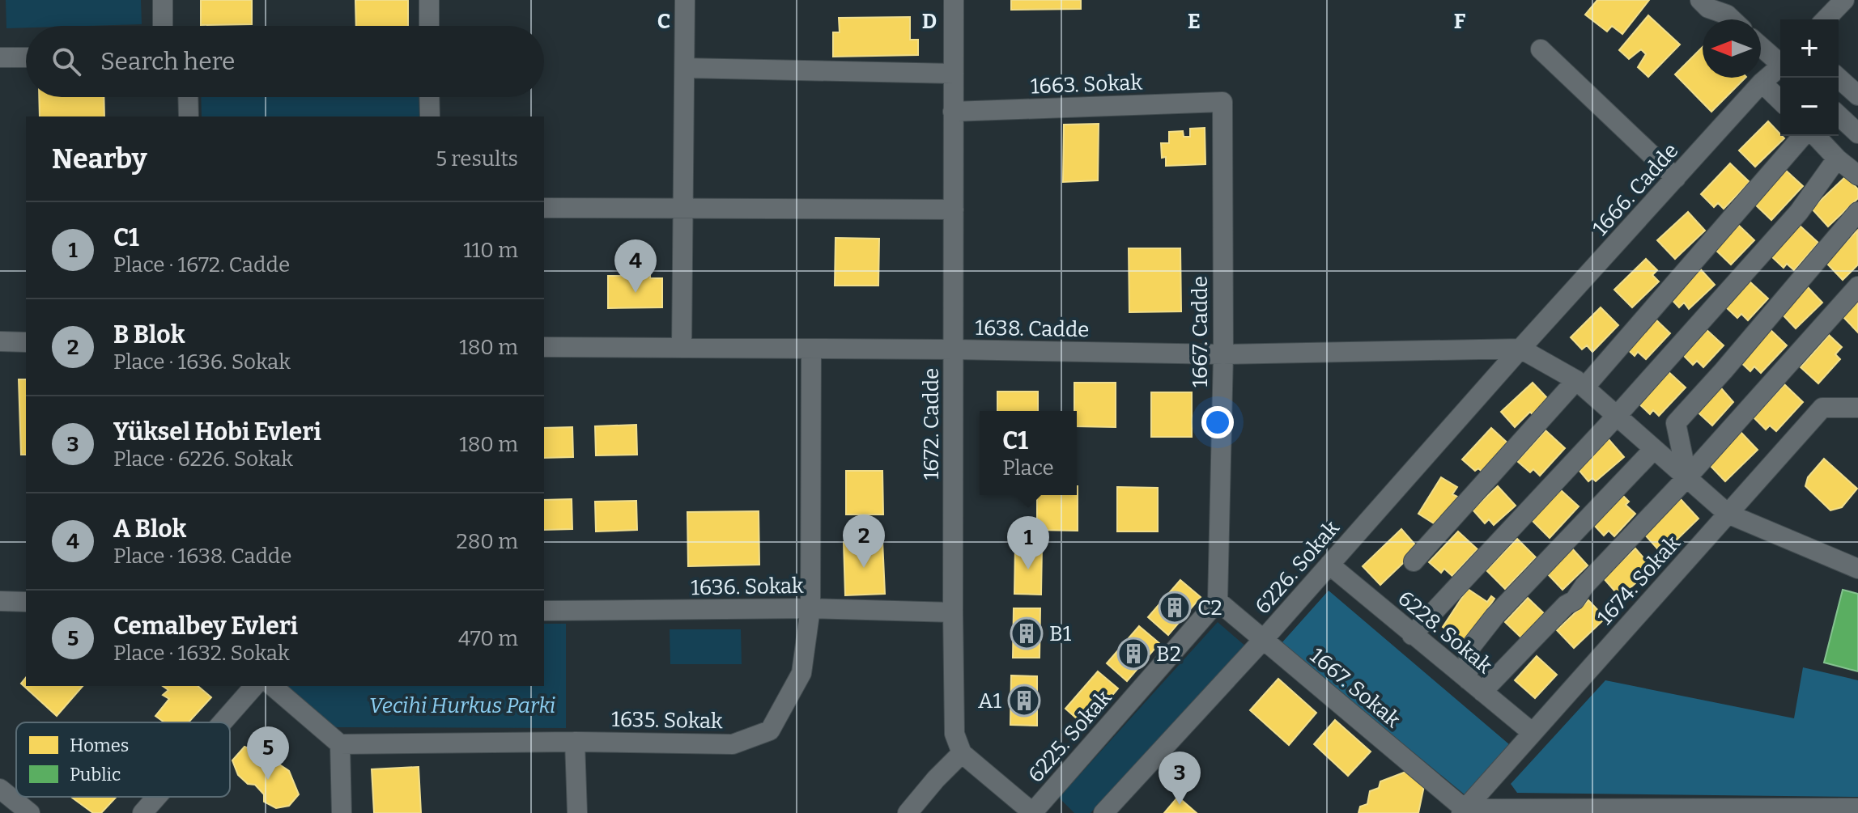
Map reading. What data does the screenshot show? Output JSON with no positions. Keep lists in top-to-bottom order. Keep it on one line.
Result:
{"streets":{"street":["1663. Sokak","1666. Cadde","1638. Cadde","1667. Cadde","1672. Cadde","6226. Sokak","1674. Sokak","1636. Sokak","6228. Sokak","1667. Sokak","1635. Sokak","6225. Sokak"]},"crossings":[["1663. Sokak","1667. Cadde"],["1663. Sokak","1672. Cadde"],["1666. Cadde","1638. Cadde"],["1666. Cadde","6226. Sokak"],["1638. Cadde","1667. Cadde"],["1638. Cadde","1672. Cadde"],["1638. Cadde","6226. Sokak"],["1638. Cadde","1635. Sokak"],["1667. Cadde","1667. Sokak"],["1667. Cadde","6225. Sokak"],["1672. Cadde","1636. Sokak"],["6226. Sokak","6228. Sokak"],["6226. Sokak","1667. Sokak"],["1674. Sokak","6228. Sokak"],["1674. Sokak","1667. Sokak"],["1636. Sokak","1635. Sokak"],["1667. Sokak","6225. Sokak"]],"parks":["Vecihi Hurkus Parki"],"places":{"building":["C2","B1","B2","A1"]},"legend":["Homes","Public"],"north":"left","page":{"map_buttons":["+","−"],"search":"Search here","heading":["Nearby","5 results"],"list":[{"mark":"1","name":"C1","note":"Place · 1672. Cadde","value":"110 m"},{"mark":"2","name":"B Blok","note":"Place · 1636. Sokak","value":"180 m"},{"mark":"3","name":"Yüksel Hobi Evleri","note":"Place · 6226. Sokak","value":"180 m"},{"mark":"4","name":"A Blok","note":"Place · 1638. Cadde","value":"280 m"},{"mark":"5","name":"Cemalbey Evleri","note":"Place · 1632. Sokak","value":"470 m"}],"pins":["4","2","1","5","3"],"popup":["C1","Place"]},"grid":{"columns":["C","D","E","F"]}}
